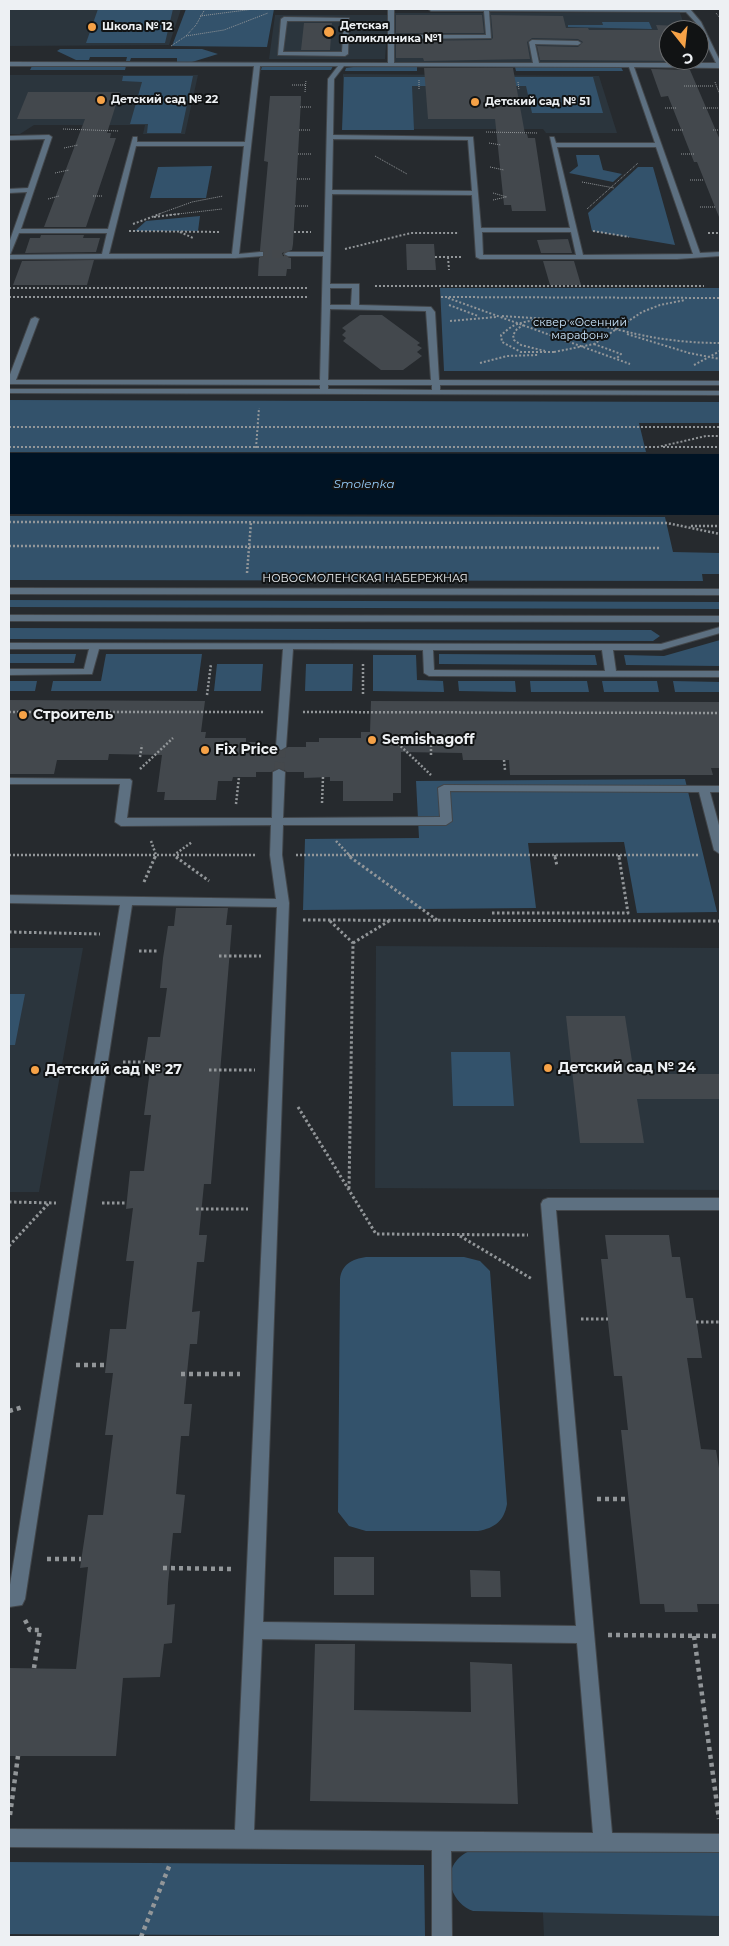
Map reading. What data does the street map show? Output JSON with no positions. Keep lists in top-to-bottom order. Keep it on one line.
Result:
{"streets":{"street":["НОВОСМОЛЕНСКАЯ НАБЕРЕЖНАЯ"]},"water":["Smolenka"],"parks":["сквер «Осенний марафон»"],"places":["Школа № 12","Детская поликлиника №1","Детский сад № 22","Детский сад № 51","Строитель","Semishagoff","Fix Price","Детский сад № 24","Детский сад № 27"],"north":"bottom"}
